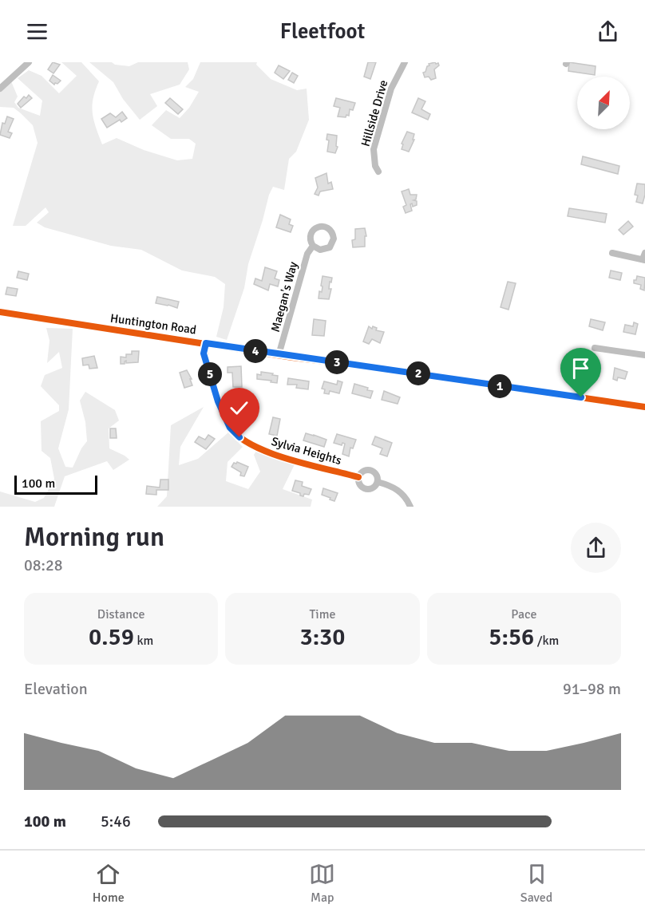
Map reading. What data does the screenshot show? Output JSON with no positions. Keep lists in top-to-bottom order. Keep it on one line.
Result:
{"streets":{"street":["Hillside Drive","Maegan's Way","Huntington Road","Sylvia Heights"]},"crossings":[["Maegan's Way","Huntington Road"],["Huntington Road","Sylvia Heights"]],"scale_bar":"100 m","north":"top right","page":{"header":"Fleetfoot","pins":["4","3","2","5","1"],"scale":"100 m","heading":["Morning run","08:28"],"stats":[["Distance","0.59 km"],["Time","3:30"],["Pace","5:56 /km"]],"chart":["Elevation","91–98 m"],"list":[{"name":"100 m","note":"5:46"}],"tabs":["Home","Map","Saved"]}}
